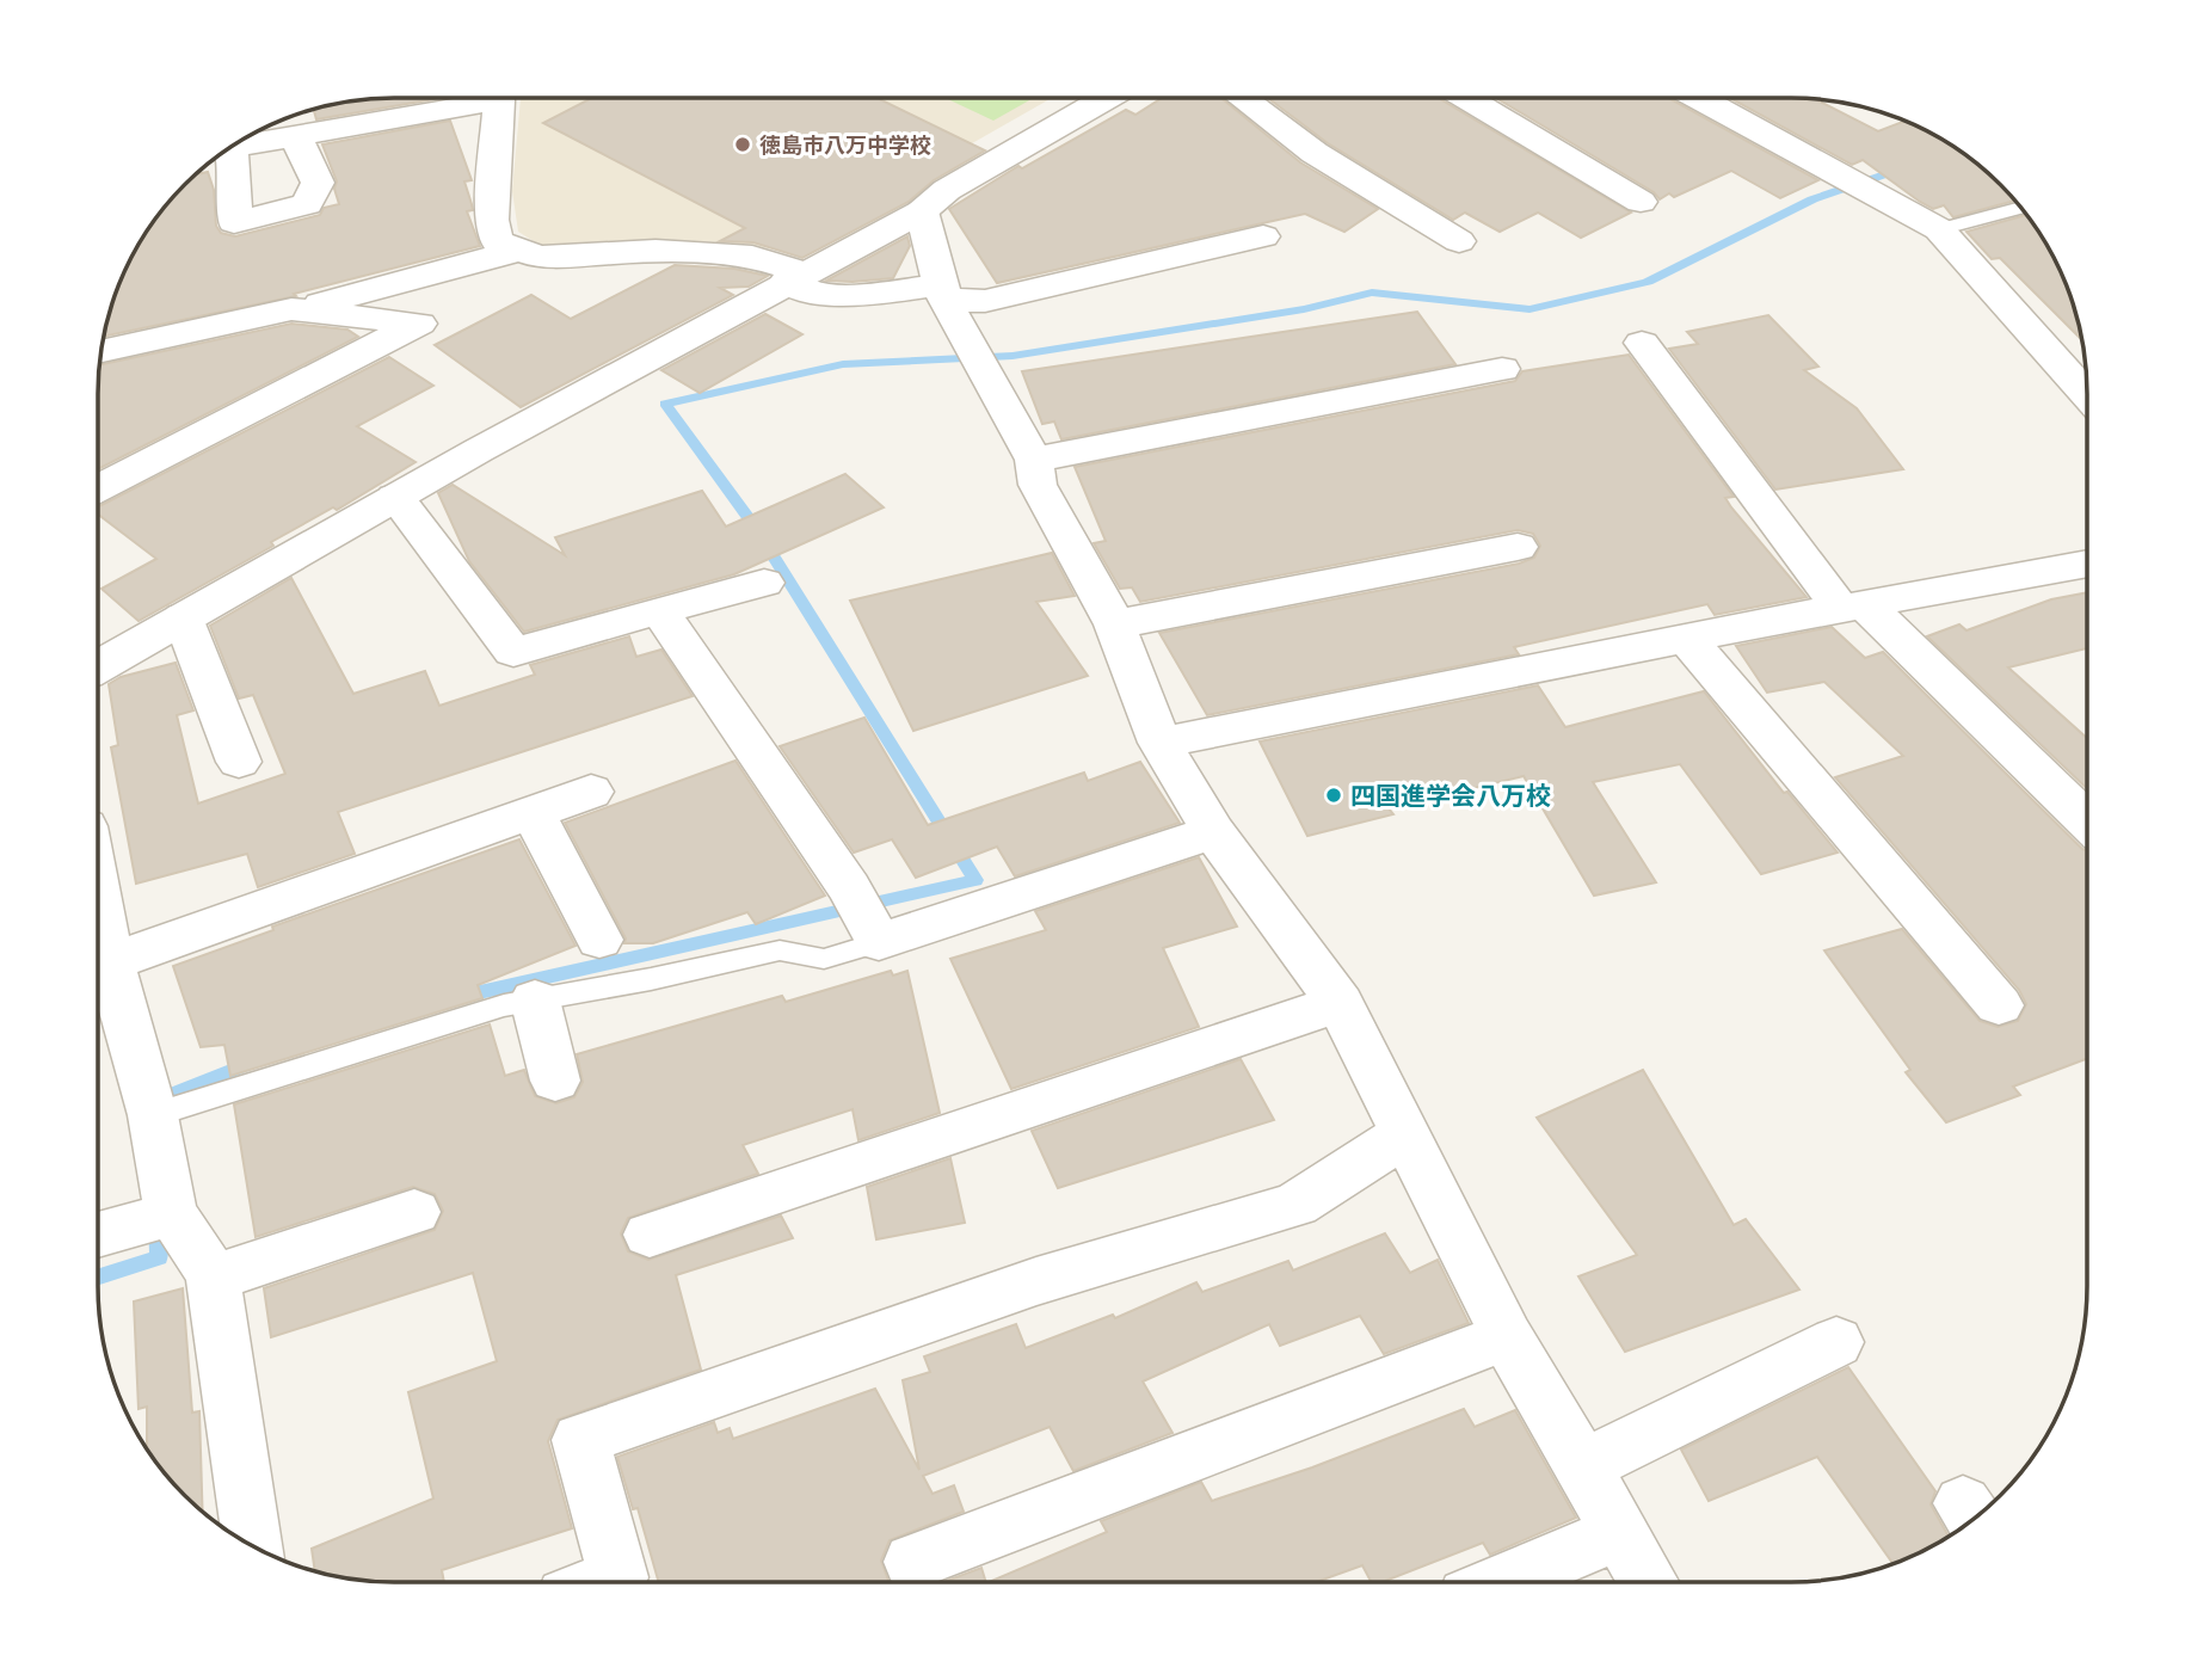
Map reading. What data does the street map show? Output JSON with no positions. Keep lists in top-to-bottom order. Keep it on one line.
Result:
{"places":["徳島市八万中学校","四国進学会八万校"]}
